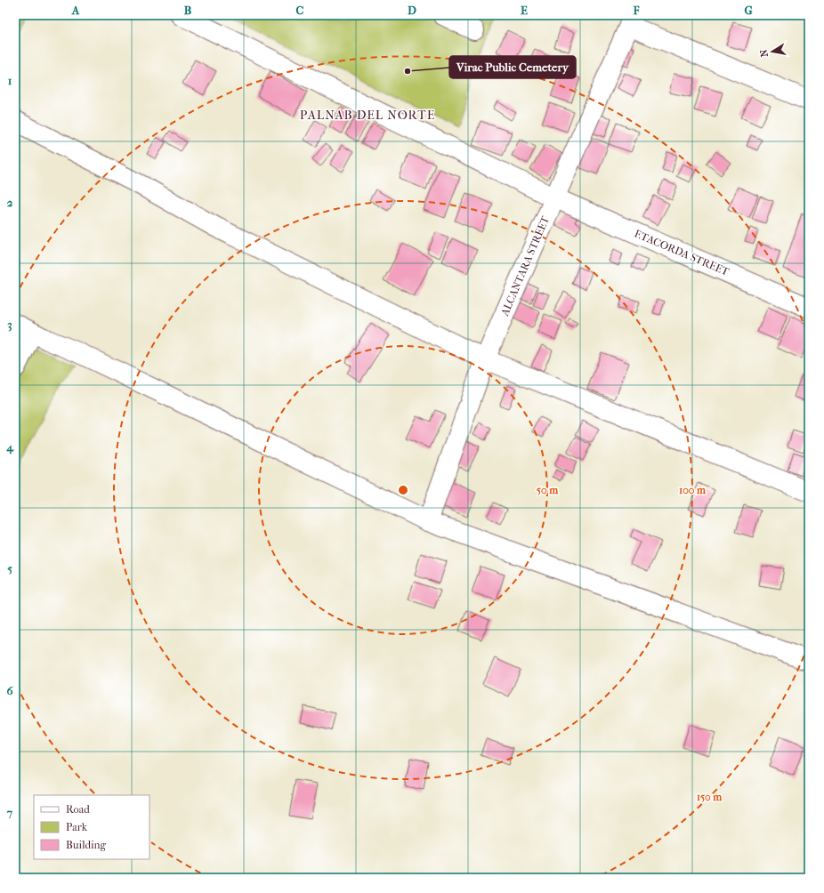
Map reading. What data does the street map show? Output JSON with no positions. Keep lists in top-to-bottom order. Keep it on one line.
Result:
{"streets":{"street":["F.TACORDA STREET","ALCANTARA STREET"]},"crossings":[["F.TACORDA STREET","ALCANTARA STREET"]],"districts":["PALNAB DEL NORTE"],"places":["Virac Public Cemetery"],"legend":["Road","Park","Building"],"north":"left","grid":{"columns":["A","B","C","D","E","F","G"],"rows":["1","2","3","4","5","6","7"]},"rings":["50 m","100 m","150 m"]}
